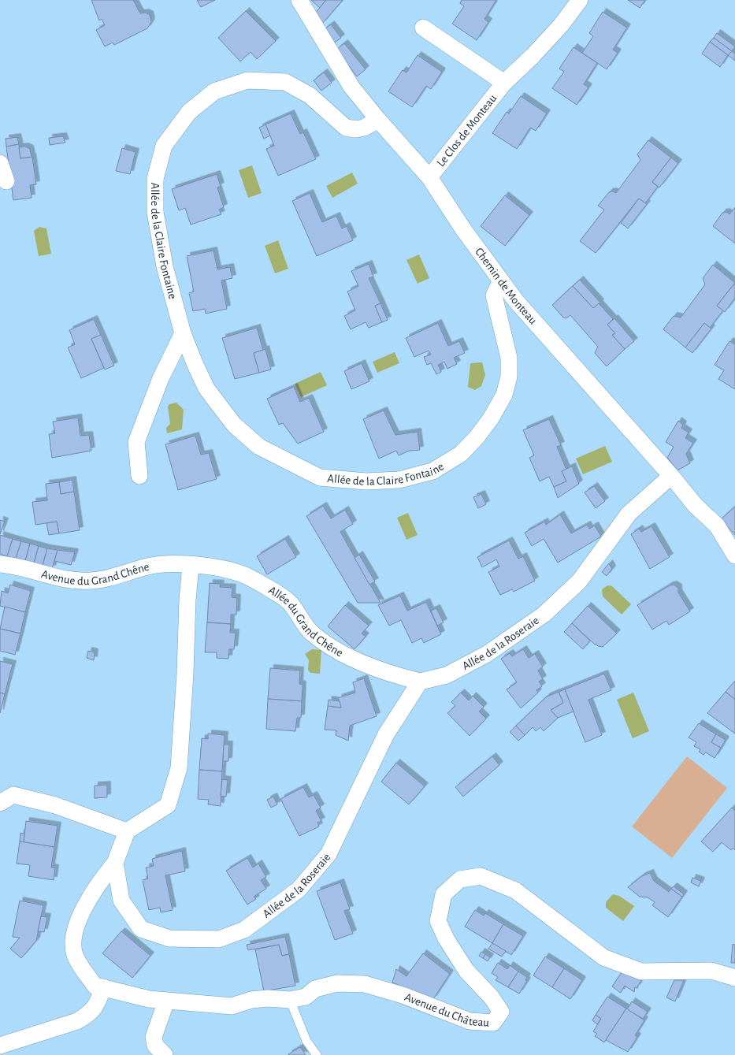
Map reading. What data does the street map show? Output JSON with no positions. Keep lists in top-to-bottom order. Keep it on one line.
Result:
{"streets":{"street":["Le Clos de Monteau","Allée de la Claire Fontaine","Chemin de Monteau","Avenue du Grand Chêne","Allée du Grand Chêne","Allée de la Roseraie","Avenue du Château"]},"crossings":[["Le Clos de Monteau","Chemin de Monteau"],["Allée de la Claire Fontaine","Chemin de Monteau"],["Chemin de Monteau","Allée de la Roseraie"],["Avenue du Grand Chêne","Allée du Grand Chêne"],["Allée du Grand Chêne","Allée de la Roseraie"],["Allée de la Roseraie","Avenue du Château"]]}
